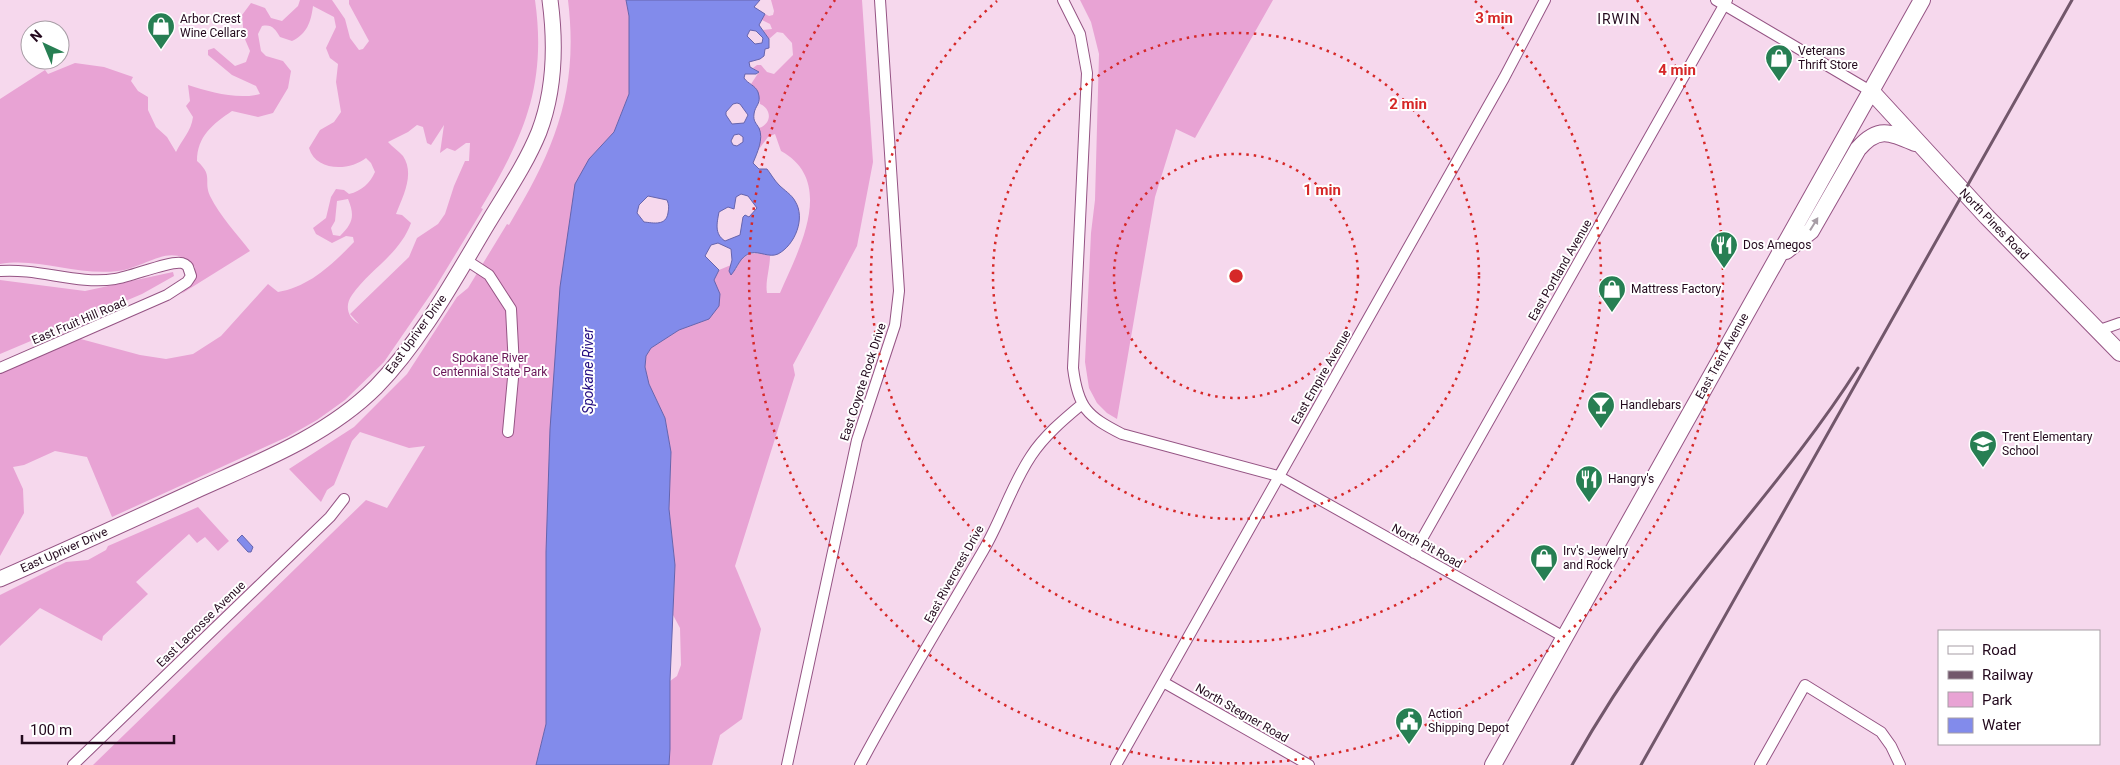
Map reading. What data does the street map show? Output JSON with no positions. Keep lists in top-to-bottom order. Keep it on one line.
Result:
{"streets":{"main road":["North Pines Road","East Trent Avenue"],"street":["East Portland Avenue","East Fruit Hill Road","East Upriver Drive","East Empire Avenue","East Coyote Rock Drive","North Pit Road","East Rivercrest Drive","East Lacrosse Avenue","North Stegner Road"]},"crossings":[["North Pines Road","East Trent Avenue"],["East Portland Avenue","North Pit Road"],["East Trent Avenue","North Pit Road"],["East Empire Avenue","North Pit Road"],["East Empire Avenue","North Stegner Road"]],"districts":["IRWIN"],"water":["Spokane River"],"parks":["Spokane River Centennial State Park"],"places":{"shop":["Arbor Crest Wine Cellars","Veterans Thrift Store","Mattress Factory","Irv's Jewelry and Rock"],"restaurant":["Dos Amegos","Hangry's"],"bar":["Handlebars"],"school or university":["Trent Elementary School"],"public building":["Action Shipping Depot"]},"legend":["Road","Railway","Park","Water"],"scale_bar":"100 m","north":"top left","rings":["3 min","4 min","2 min","1 min"]}
